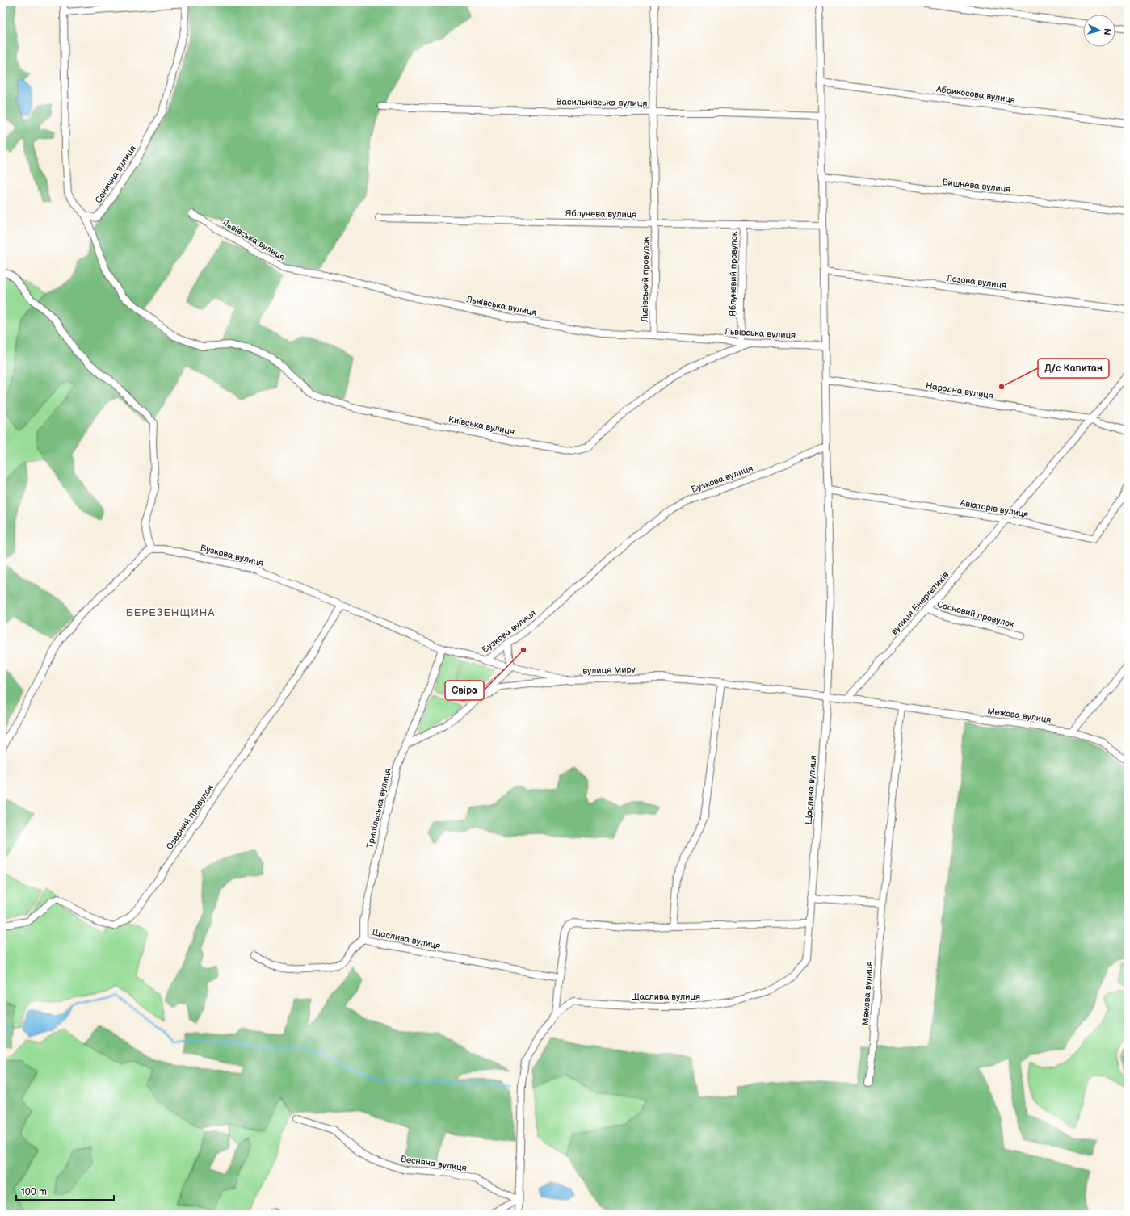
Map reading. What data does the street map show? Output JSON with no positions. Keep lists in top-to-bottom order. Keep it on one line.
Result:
{"streets":{"street":["Абрикосова вулиця","Васильківська вулиця","Сонячна вулиця","Вишнева вулиця","Яблунева вулиця","Львівська вулиця","Яблуневий провулок","Львівський провулок","Лозова вулиця","Народна вулиця","Київська вулиця","Бузкова вулиця","Авіаторів вулиця","вулиця Енергетиків","Сосновий провулок","вулиця Миру","Межова вулиця","Щаслива вулиця","Трипільська вулиця","Озерний провулок","Весняна вулиця"]},"crossings":[["Абрикосова вулиця","Щаслива вулиця"],["Васильківська вулиця","Львівський провулок"],["Васильківська вулиця","Щаслива вулиця"],["Сонячна вулиця","Київська вулиця"],["Вишнева вулиця","Щаслива вулиця"],["Яблунева вулиця","Яблуневий провулок"],["Яблунева вулиця","Львівський провулок"],["Яблунева вулиця","Щаслива вулиця"],["Львівська вулиця","Яблуневий провулок"],["Львівська вулиця","Львівський провулок"],["Львівська вулиця","Київська вулиця"],["Львівська вулиця","Щаслива вулиця"],["Лозова вулиця","Щаслива вулиця"],["Народна вулиця","вулиця Енергетиків"],["Народна вулиця","Щаслива вулиця"],["Бузкова вулиця","Щаслива вулиця"],["Бузкова вулиця","Трипільська вулиця"],["Бузкова вулиця","Озерний провулок"],["Авіаторів вулиця","вулиця Енергетиків"],["Авіаторів вулиця","Щаслива вулиця"],["вулиця Енергетиків","Сосновий провулок"],["вулиця Енергетиків","Межова вулиця"],["вулиця Миру","Межова вулиця"],["вулиця Миру","Щаслива вулиця"],["вулиця Миру","Трипільська вулиця"],["Межова вулиця","Щаслива вулиця"],["Щаслива вулиця","Трипільська вулиця"],["Щаслива вулиця","Весняна вулиця"]],"districts":["БЕРЕЗЕНЩИНА"],"places":["Д/с Капитан","Свіра"],"scale_bar":"100 m","north":"right"}
